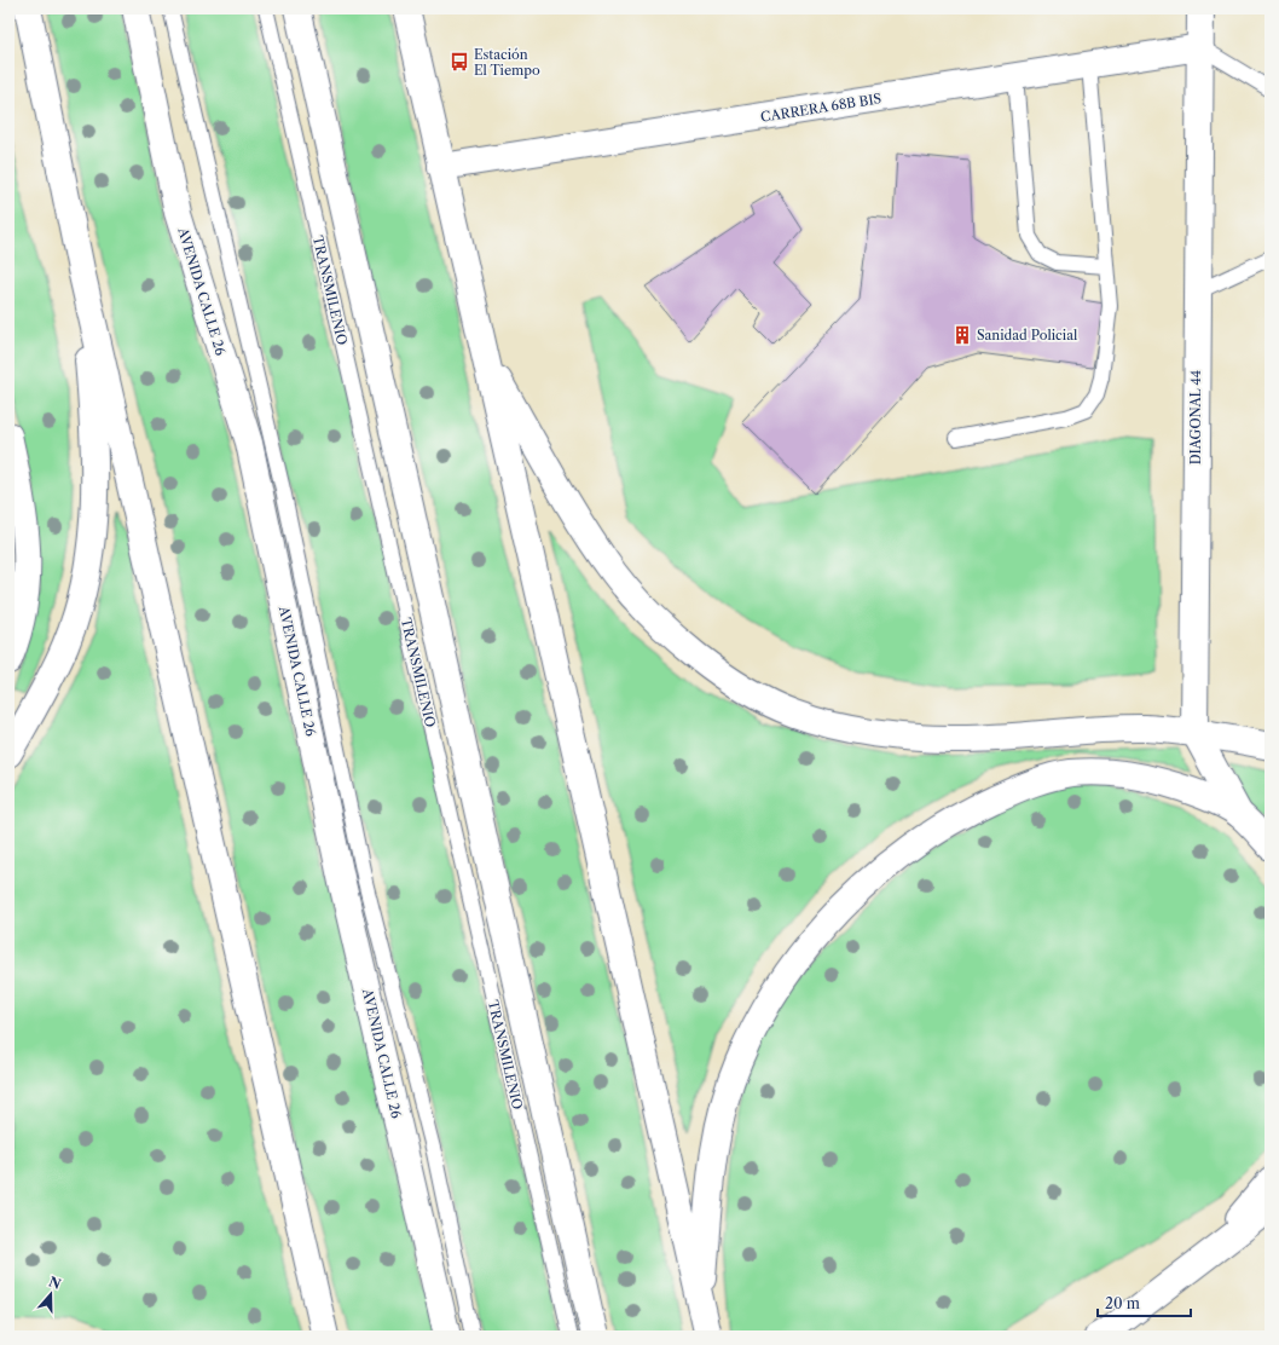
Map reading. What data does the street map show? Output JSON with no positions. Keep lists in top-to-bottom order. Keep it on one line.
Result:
{"streets":{"main road":["CARRERA 68B BIS","AVENIDA CALLE 26","DIAGONAL 44"],"lane":["TRANSMILENIO"]},"crossings":[["CARRERA 68B BIS","DIAGONAL 44"]],"places":{"bus stop":["Estación El Tiempo"],"building":["Sanidad Policial"]},"scale_bar":"20 m","north":"top"}
